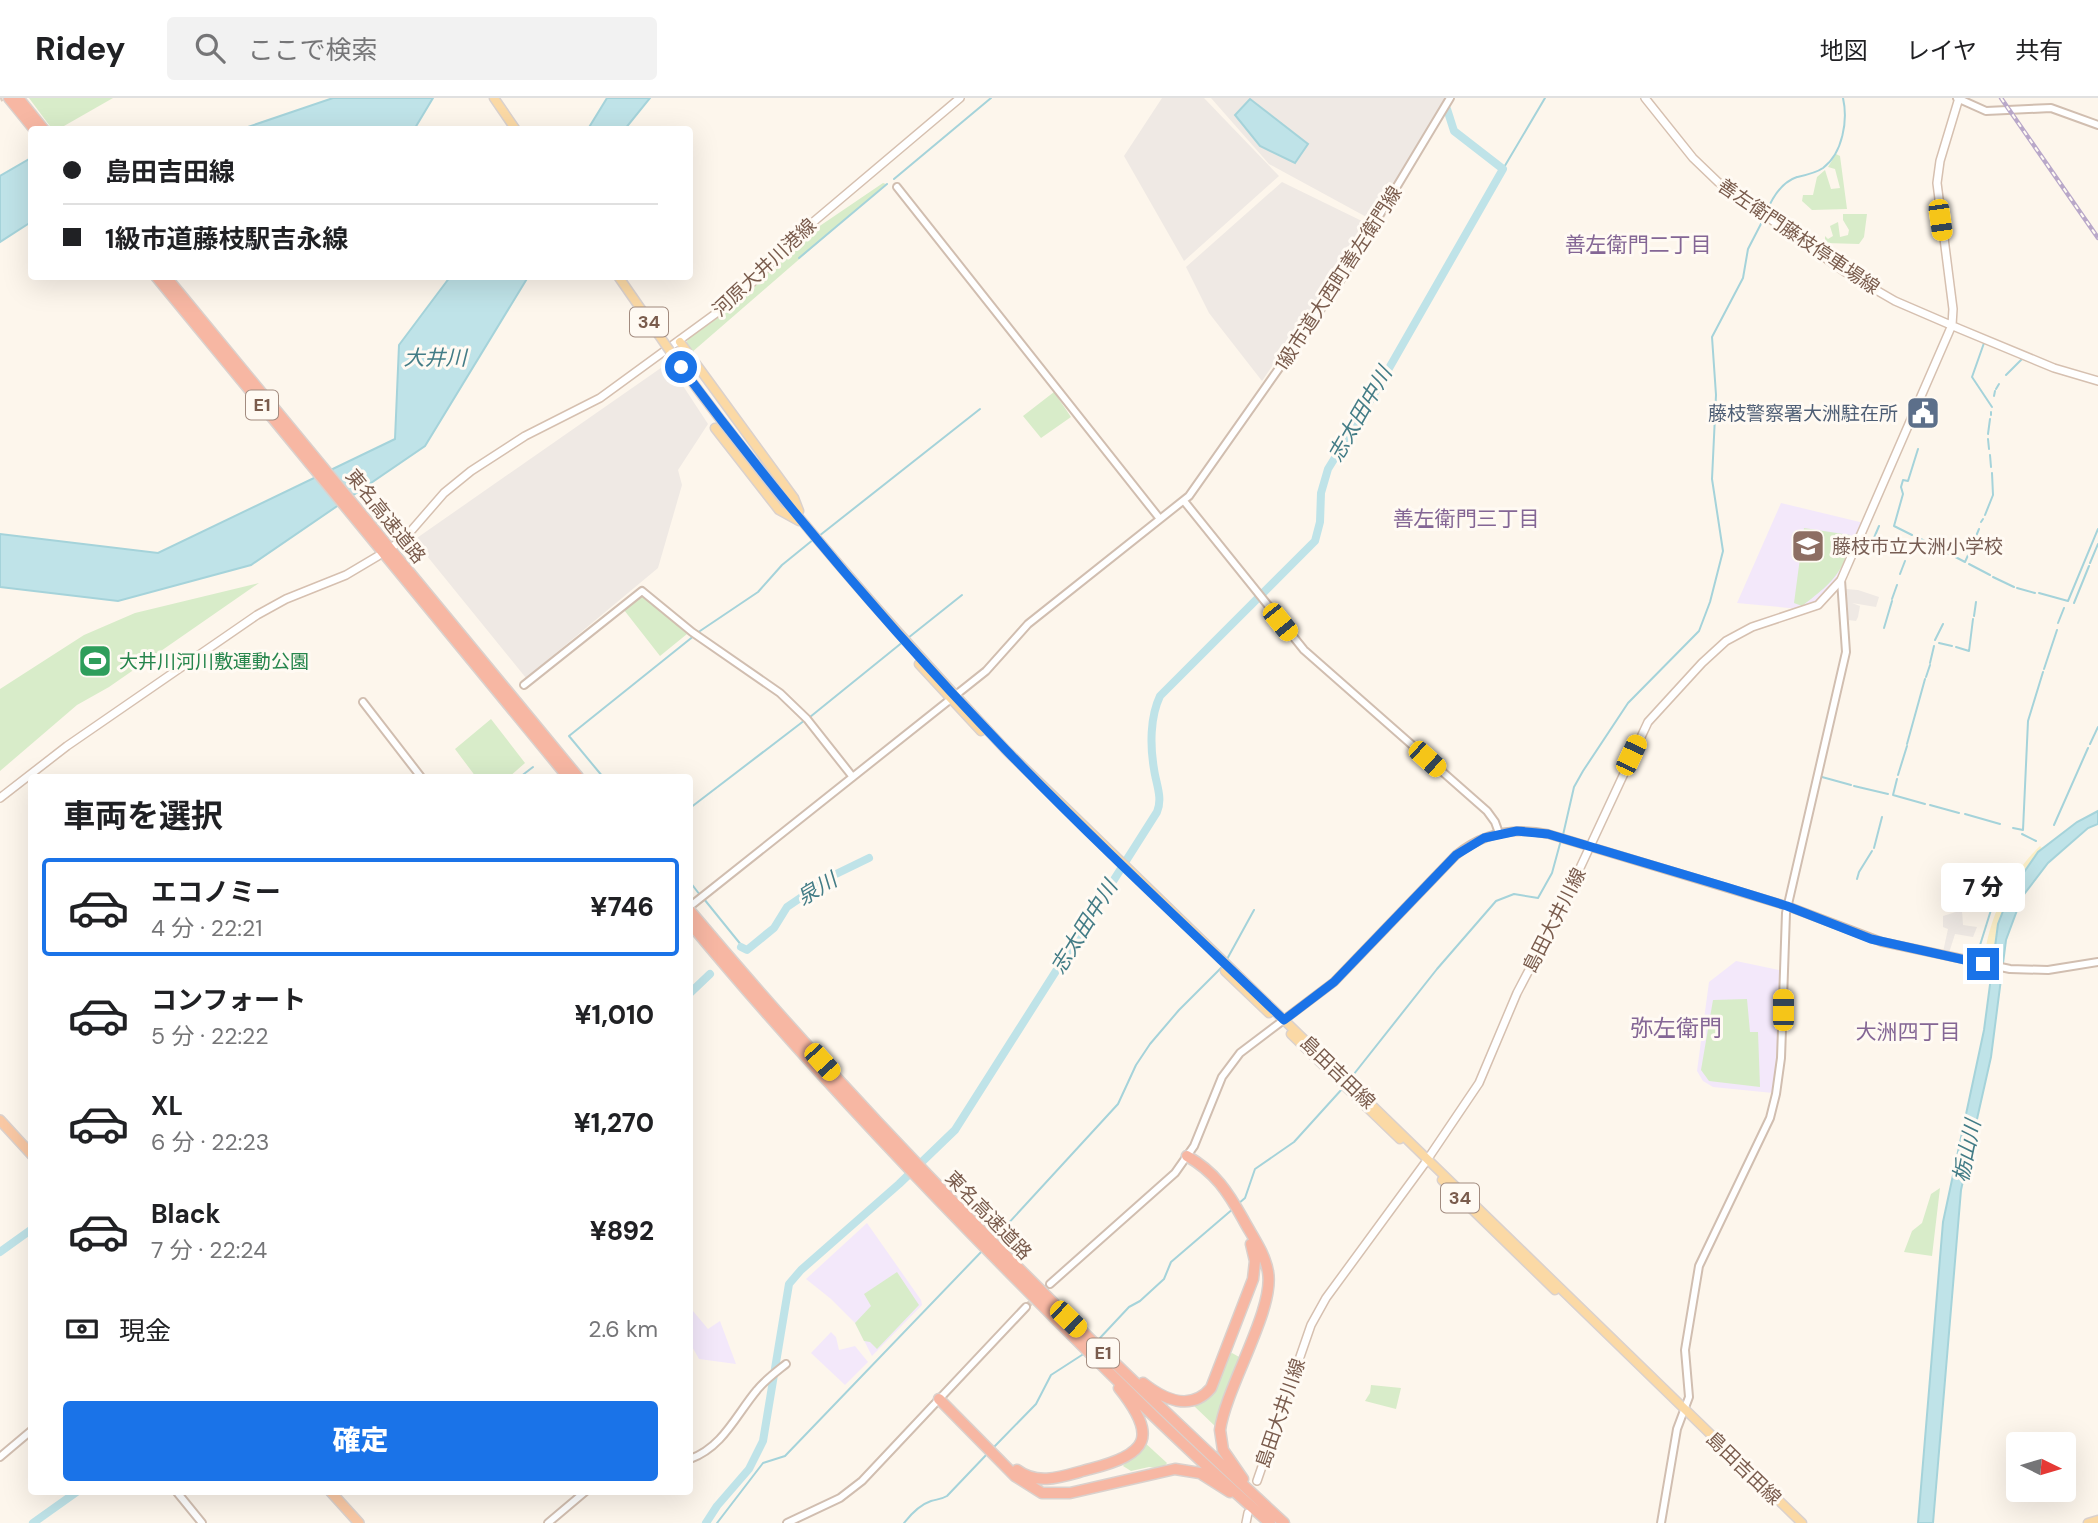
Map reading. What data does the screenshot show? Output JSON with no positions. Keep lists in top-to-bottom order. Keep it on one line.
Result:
{"streets":{"highway":["E1","東名高速道路"],"main road":["善左衛門藤枝停車場線","河原大井川港線","34","島田大井川線","島田吉田線"],"street":["1級市道大西町善左衛門線"]},"crossings":[["善左衛門藤枝停車場線","島田大井川線"],["1級市道大西町善左衛門線","島田吉田線"],["島田大井川線","島田吉田線"]],"districts":["善左衛門二丁目","善左衛門三丁目","弥左衛門","大洲四丁目"],"water":["大井川","志太田中川","泉川","栃山川"],"places":{"public building":["藤枝警察署大洲駐在所"],"school or university":["藤枝市立大洲小学校"],"sports":["大井川河川敷運動公園"]},"north":"right","page":{"header":"Ridey","search":"ここで検索","nav":["地図","レイヤ","共有"],"banner":["島田吉田線","1級市道藤枝駅吉永線"],"heading":"車両を選択","list":[{"name":"エコノミー","note":"4 分 · 22:21","value":"¥746"},{"name":"コンフォート","note":"5 分 · 22:22","value":"¥1,010"},{"name":"XL","note":"6 分 · 22:23","value":"¥1,270"},{"name":"Black","note":"7 分 · 22:24","value":"¥892"}],"bubble":"7 分","pay":["現金","2.6 km"],"buttons":"確定"}}
